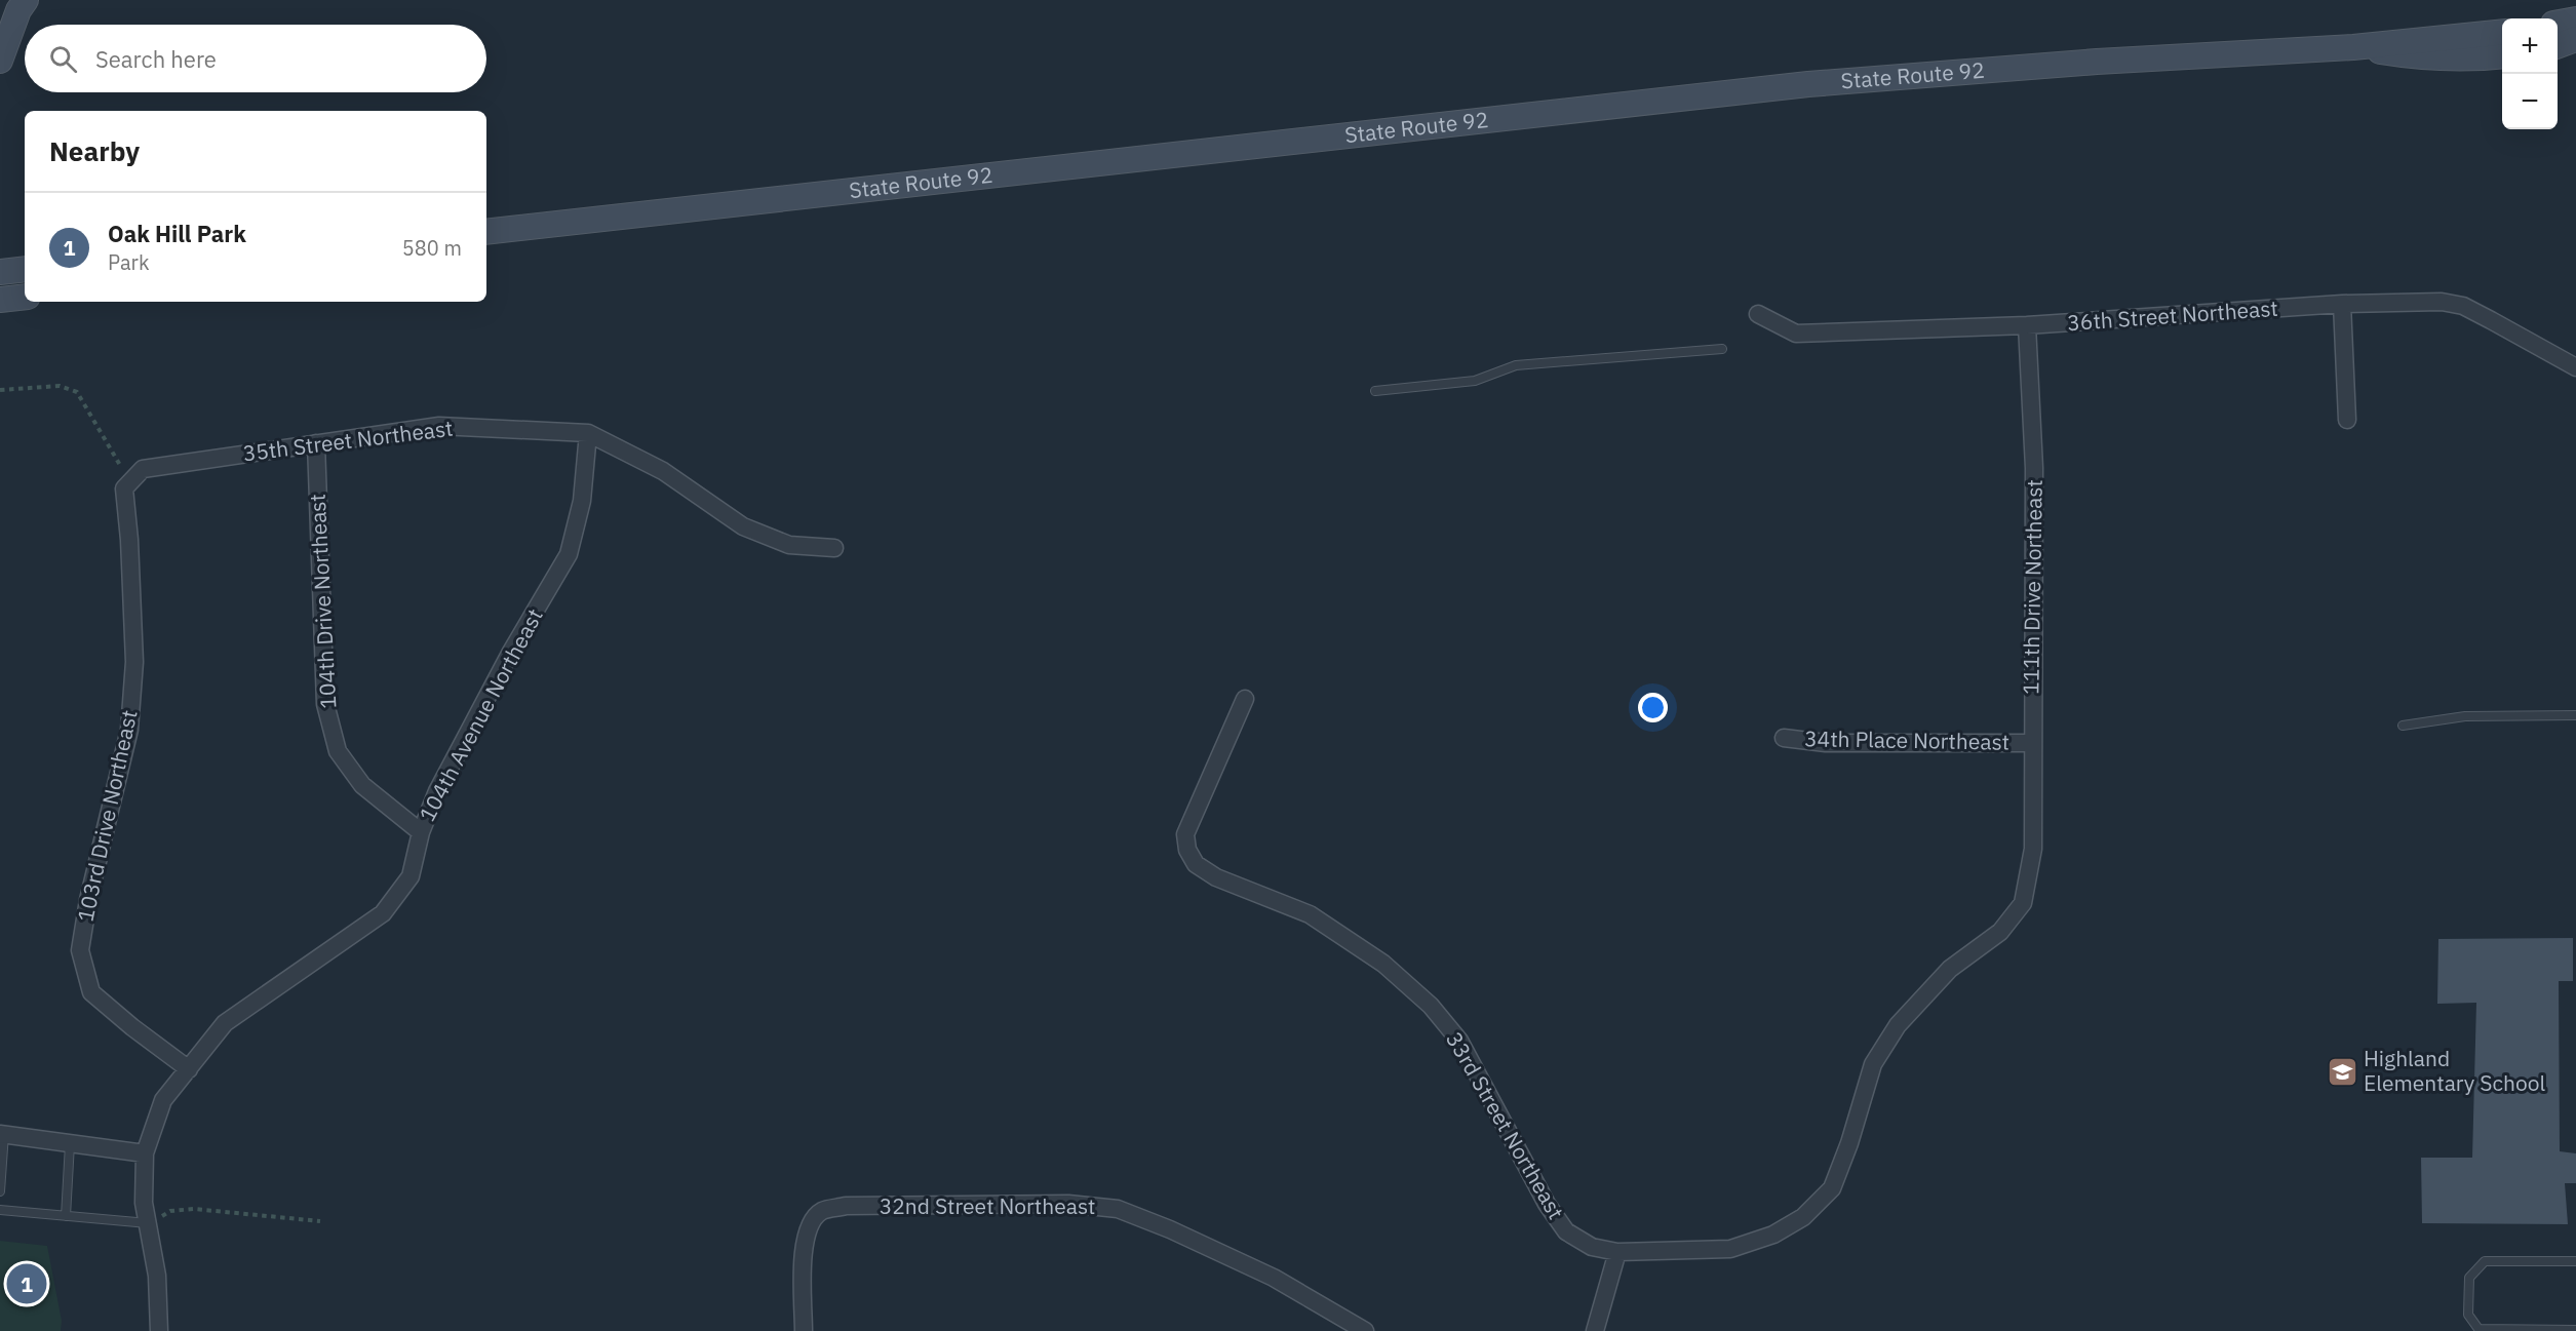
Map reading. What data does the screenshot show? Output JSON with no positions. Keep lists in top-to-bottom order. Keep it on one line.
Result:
{"streets":{"main road":["State Route 92"],"street":["36th Street Northeast","35th Street Northeast","111th Drive Northeast","104th Drive Northeast","104th Avenue Northeast","34th Place Northeast","103rd Drive Northeast","33rd Street Northeast","32nd Street Northeast"]},"crossings":[["36th Street Northeast","111th Drive Northeast"],["35th Street Northeast","104th Drive Northeast"],["35th Street Northeast","104th Avenue Northeast"],["35th Street Northeast","103rd Drive Northeast"],["111th Drive Northeast","34th Place Northeast"],["111th Drive Northeast","33rd Street Northeast"],["104th Drive Northeast","104th Avenue Northeast"],["104th Avenue Northeast","103rd Drive Northeast"]],"places":{"school or university":["Highland Elementary School"]},"page":{"map_buttons":["+","−"],"search":"Search here","heading":"Nearby","list":[{"mark":"1","name":"Oak Hill Park","note":"Park","value":"580 m"}],"pins":"1"}}
